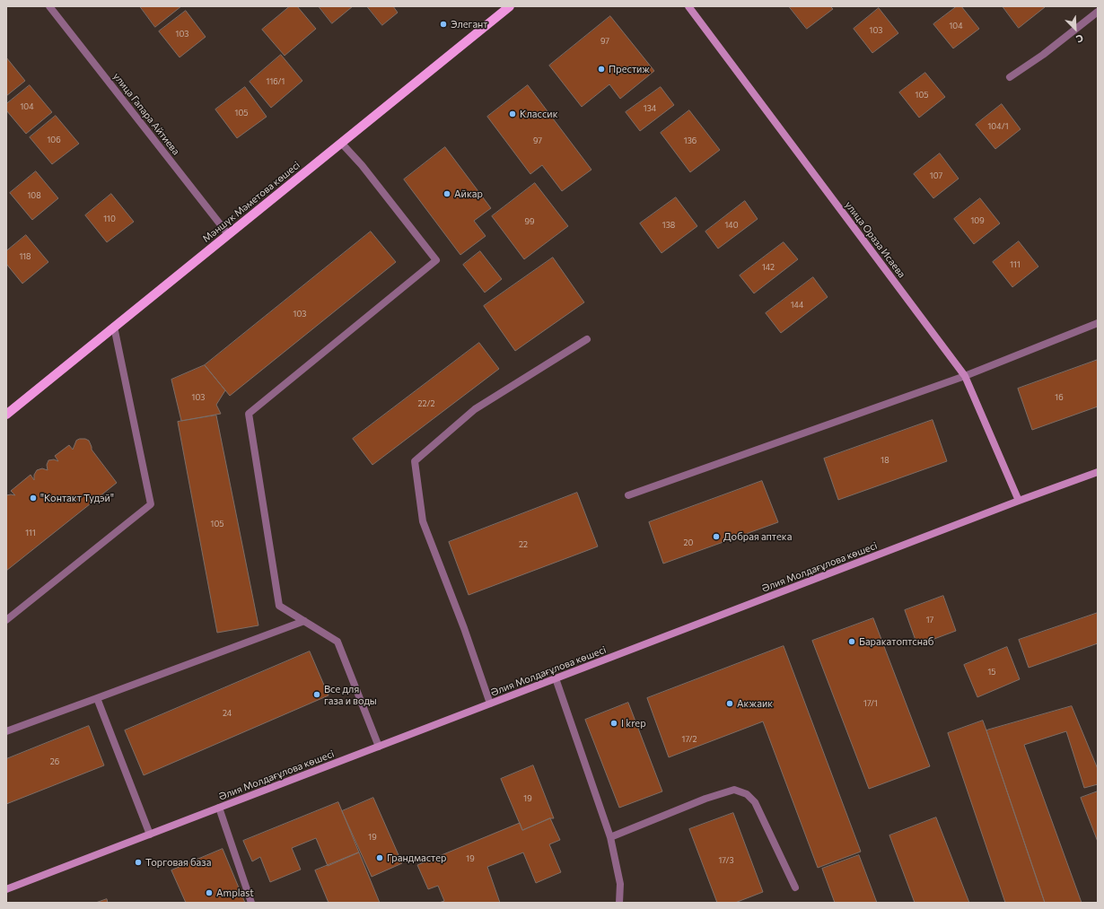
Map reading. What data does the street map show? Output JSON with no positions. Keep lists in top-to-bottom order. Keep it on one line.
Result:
{"streets":{"main road":["Мәншүк Мәметова көшесі","улица Ораза Исаева","Әлия Молдағұлова көшесі"],"street":["улица Гапара Айтиева"]},"crossings":[["улица Гапара Айтиева","Мәншүк Мәметова көшесі"],["улица Ораза Исаева","Әлия Молдағұлова көшесі"]],"places":["Элегант","Престиж","Классик","Айкар","\"Контакт Тудэй\"","Добрая аптека","Баракатоптснаб","Все для газа и воды","Акжаик","I krep","Грандмастер","Торговая база","Amplast"],"house_numbers":["104","103","103","97","116/1","105","104","134","105","104/1","106","97","136","107","108","110","109","99","138","140","118","111","142","144","103","103","16","22/2","18","105","111","20","22","17","15","17/1","24","17/2","26","19","19","19","17/3"],"north":"bottom right"}
